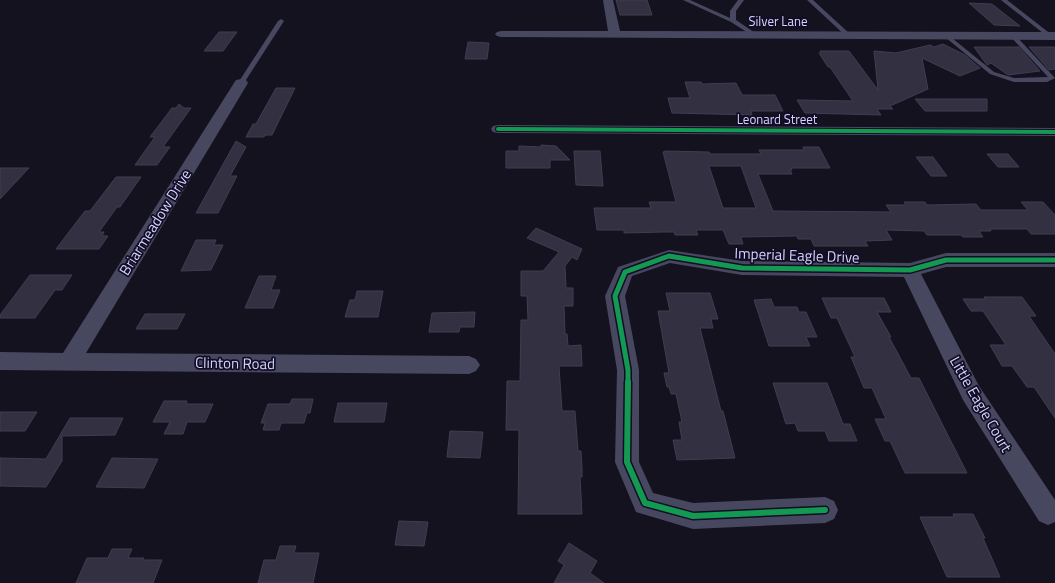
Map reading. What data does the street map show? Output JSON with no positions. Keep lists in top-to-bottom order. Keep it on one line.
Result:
{"streets":{"street":["Silver Lane","Leonard Street","Briarmeadow Drive","Imperial Eagle Drive","Clinton Road","Little Eagle Court"]},"crossings":[["Briarmeadow Drive","Clinton Road"],["Imperial Eagle Drive","Little Eagle Court"]]}
